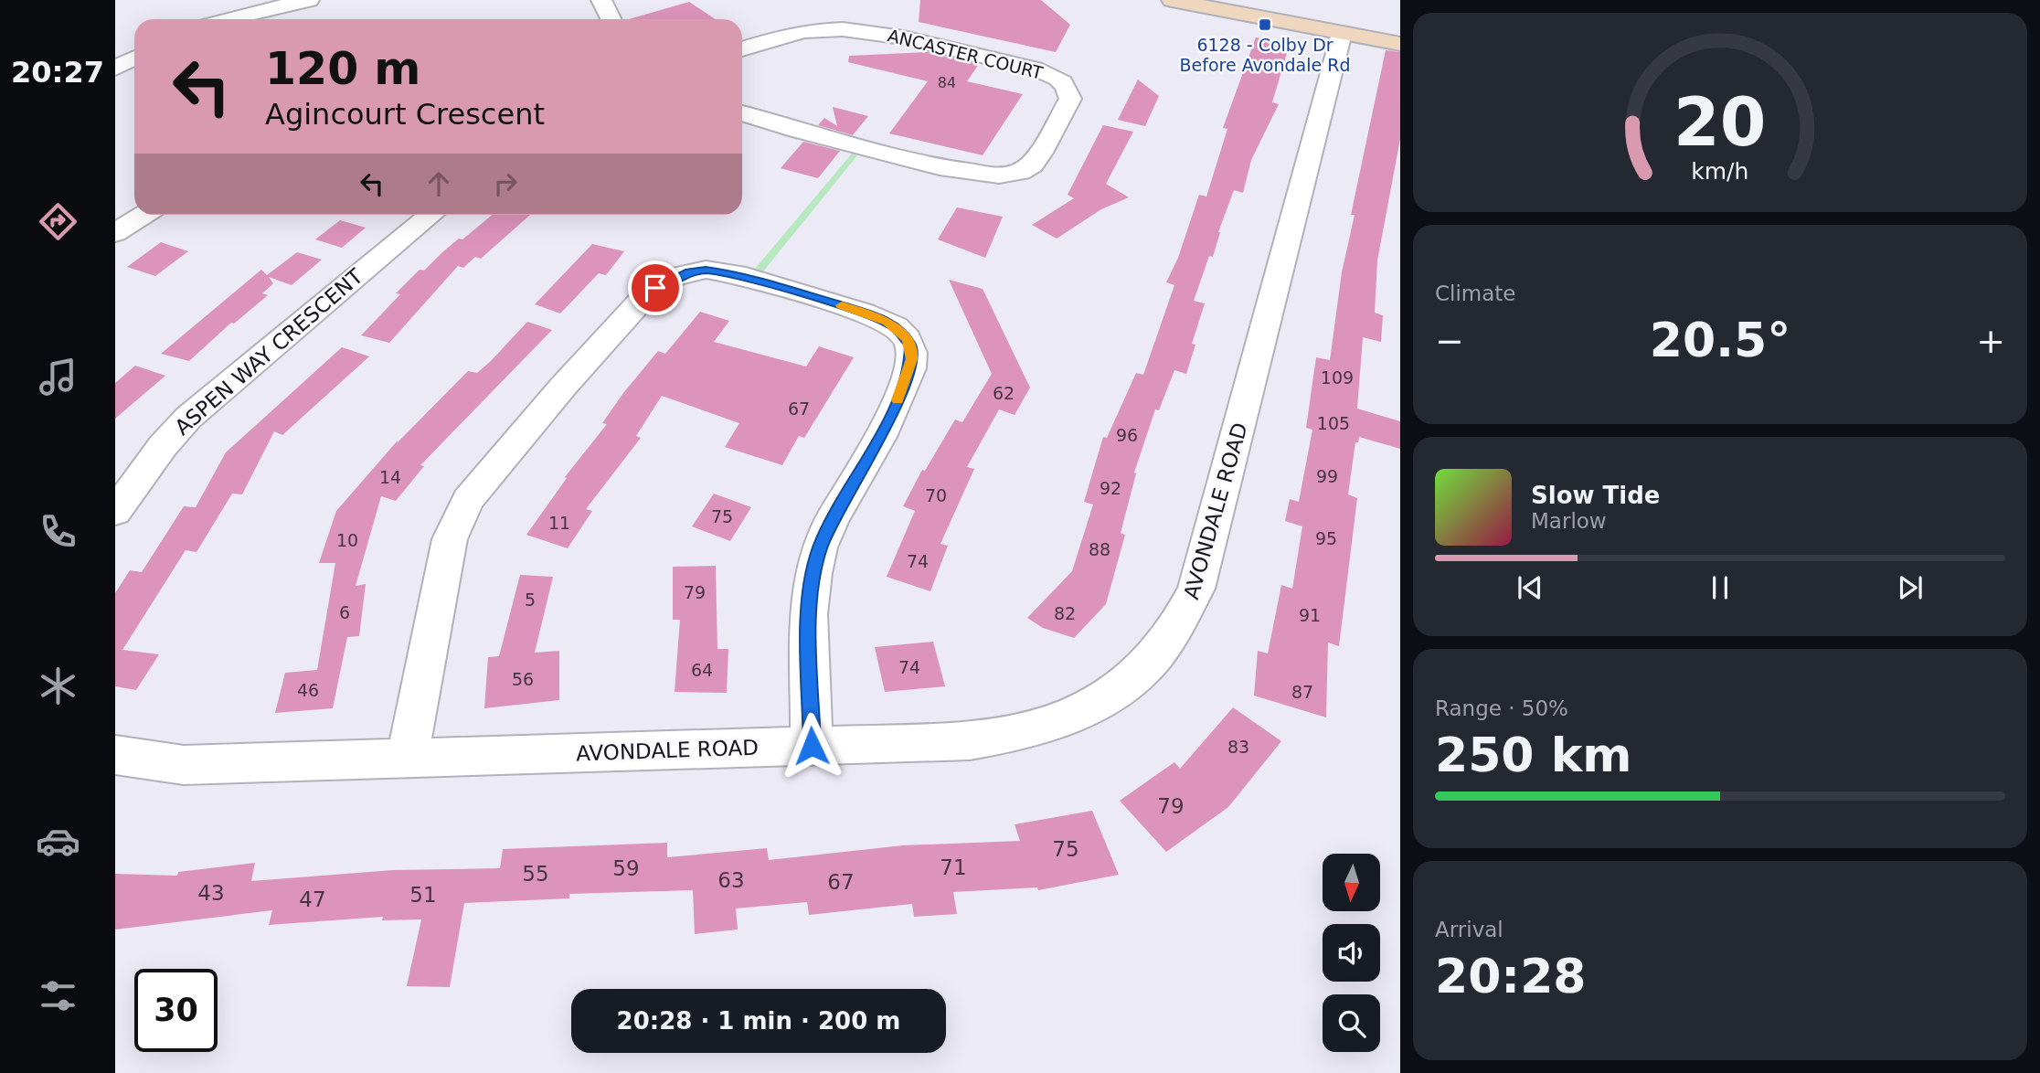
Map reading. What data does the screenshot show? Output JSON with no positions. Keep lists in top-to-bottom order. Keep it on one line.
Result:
{"streets":{"street":["ANCASTER COURT","ASPEN WAY CRESCENT","AVONDALE ROAD"]},"places":{"transit":["6128 - Colby Dr Before Avondale Rd"]},"house_numbers":["84","109","62","67","105","96","99","14","92","70","75","11","95","10","88","74","79","5","6","82","91","74","64","56","46","87","83","79","75","71","59","55","63","67","43","51","47"],"north":"bottom","page":{"tabs":"20:27","turn":["120 m","Agincourt Crescent"],"tile":["Climate",["Range · 50%","250 km"],["Arrival","20:28"]],"heat":["−","20.5°","+"],"song":["Slow Tide","Marlow"],"limit":"30","trip":"20:28 · 1 min · 200 m","gauge":["20","km/h"]}}
